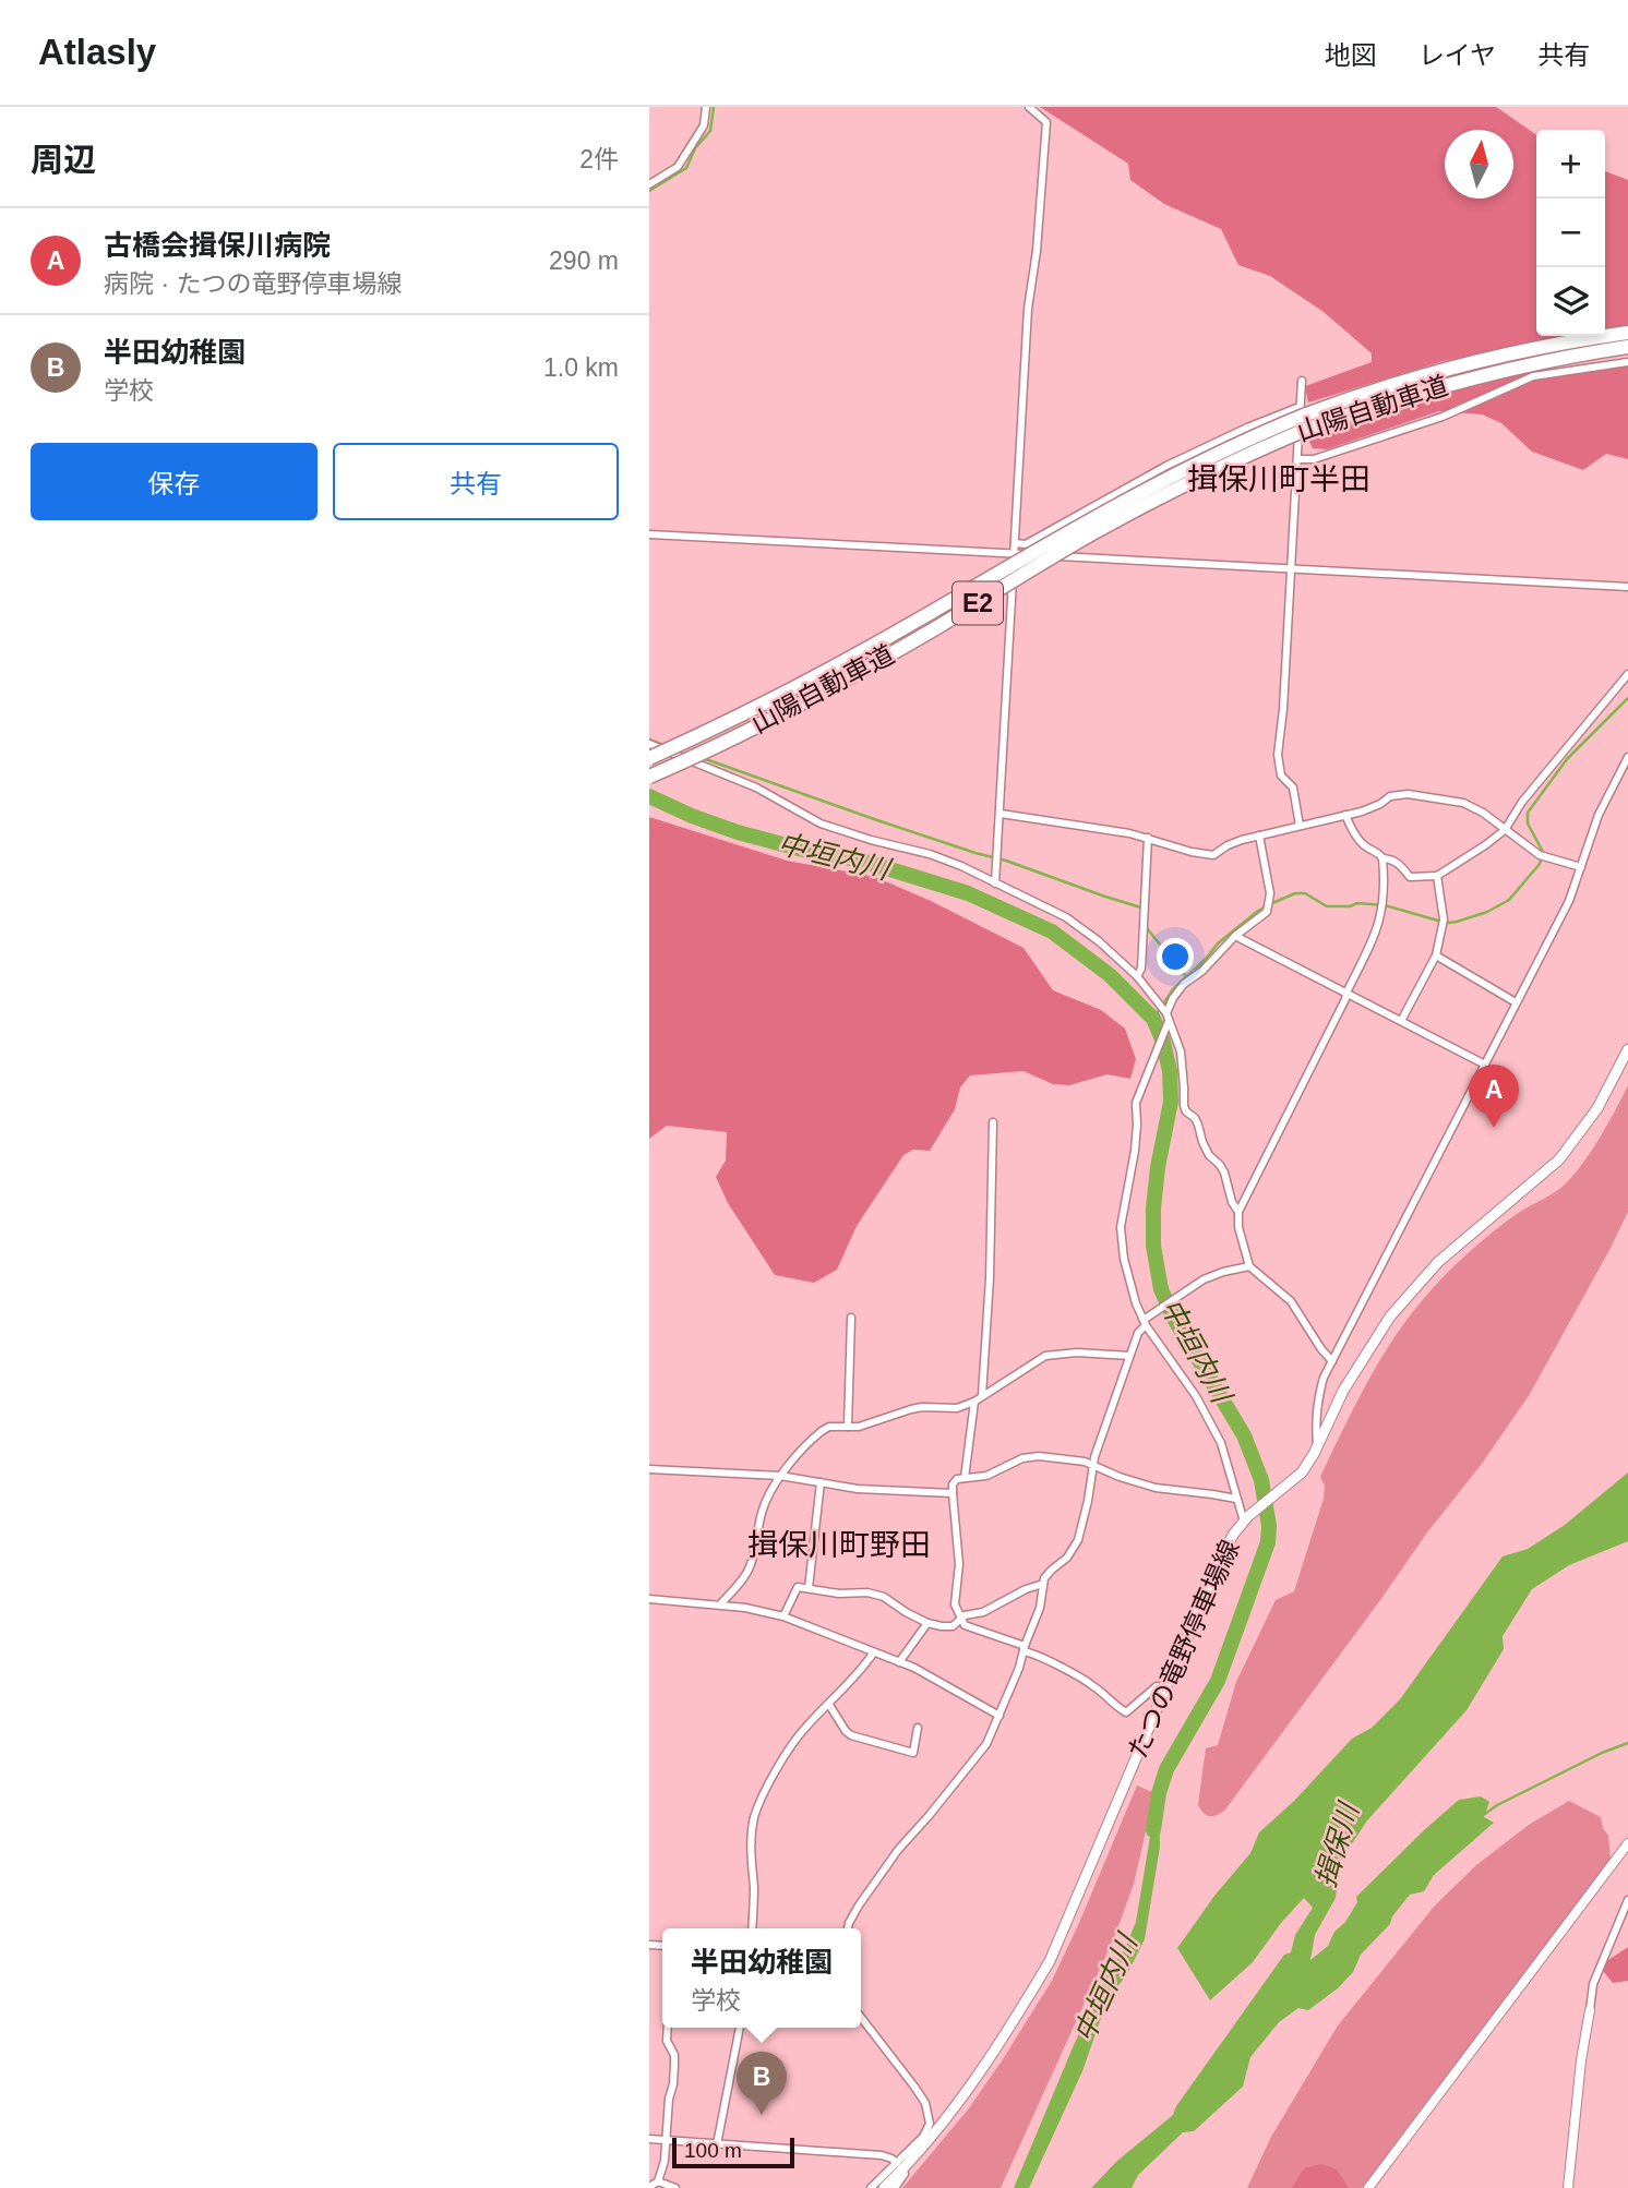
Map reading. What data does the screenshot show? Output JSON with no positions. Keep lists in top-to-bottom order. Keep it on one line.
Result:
{"streets":{"highway":["山陽自動車道","E2"],"main road":["たつの竜野停車場線"]},"districts":["揖保川町半田","揖保川町野田"],"water":["中垣内川","揖保川"],"scale_bar":"100 m","north":"top","page":{"header":"Atlasly","nav":["地図","レイヤ","共有"],"heading":["周辺","2件"],"map_buttons":["+","−"],"list":[{"mark":"A","name":"古橋会揖保川病院","note":"病院 · たつの竜野停車場線","value":"290 m"},{"mark":"B","name":"半田幼稚園","note":"学校","value":"1.0 km"}],"buttons":["保存","共有"],"pins":["A","B"],"popup":["半田幼稚園","学校"],"scale":"100 m"}}
